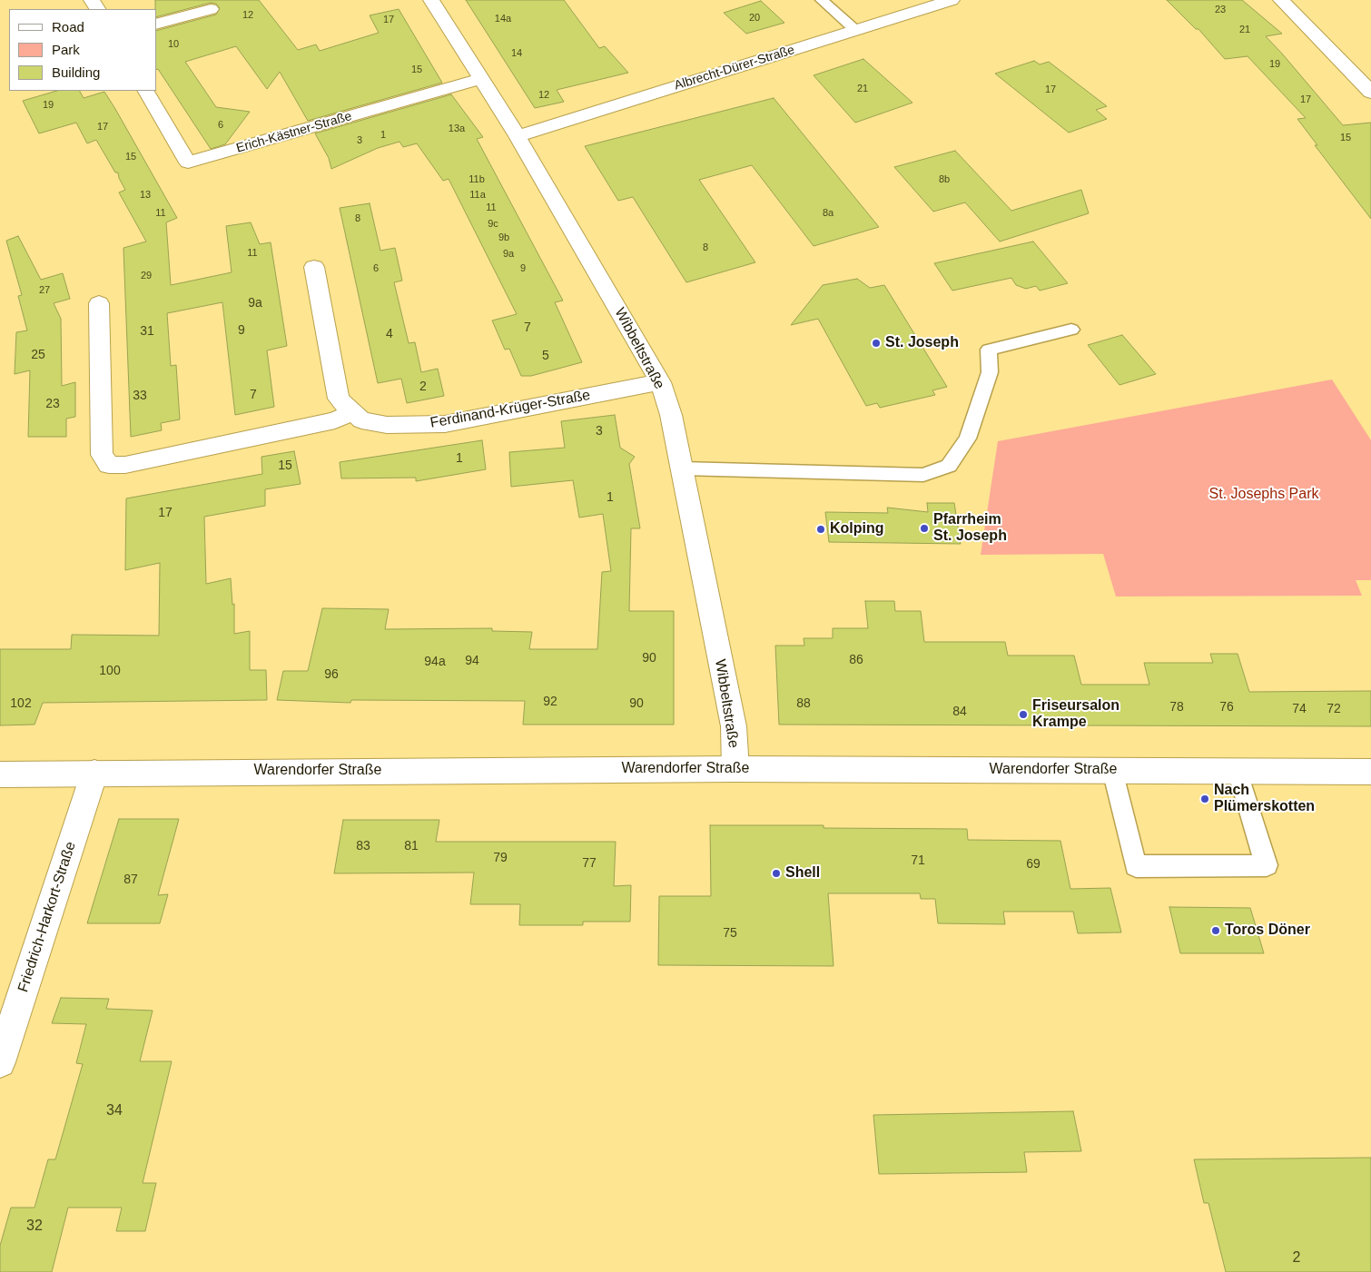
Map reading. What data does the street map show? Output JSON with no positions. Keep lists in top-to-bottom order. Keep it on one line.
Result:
{"streets":{"street":["Albrecht-Dürer-Straße","Erich-Kästner-Straße","Wibbeltstraße","Ferdinand-Krüger-Straße","Warendorfer Straße","Friedrich-Harkort-Straße"]},"crossings":[["Albrecht-Dürer-Straße","Wibbeltstraße"],["Erich-Kästner-Straße","Wibbeltstraße"],["Wibbeltstraße","Ferdinand-Krüger-Straße"],["Wibbeltstraße","Warendorfer Straße"],["Warendorfer Straße","Friedrich-Harkort-Straße"]],"parks":["St. Josephs Park"],"places":["St. Joseph","Pfarrheim St. Joseph","Kolping","Friseursalon Krampe","Nach Plümerskotten","Shell","Toros Döner"],"house_numbers":["23","12","20","14a","17","21","10","14","19","15","21","17","12","17","19","6","17","13a","1","15","3","15","11b","8b","13","11a","11","11","8a","8","9c","9b","8","11","9a","6","9","29","27","9a","7","9","31","4","25","5","2","7","33","23","3","1","15","1","17","90","86","94","94a","100","96","92","102","90","88","78","76","74","72","84","83","81","79","71","77","69","87","75","34","32","2"],"legend":["Road","Park","Building"]}
